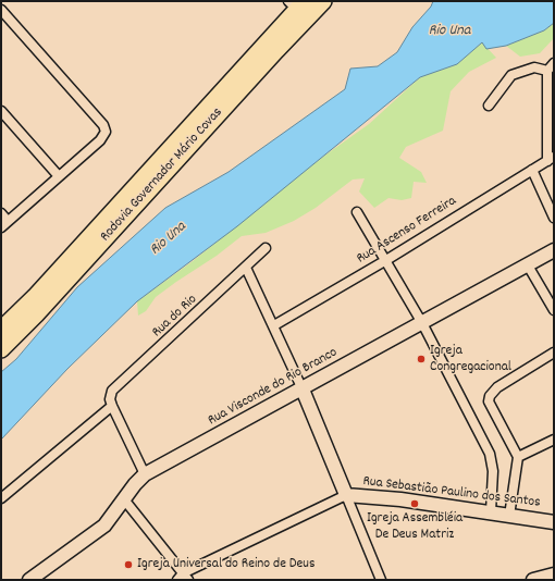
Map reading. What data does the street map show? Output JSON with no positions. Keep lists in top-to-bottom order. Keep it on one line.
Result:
{"streets":{"highway":["Rodovia Governador Mário Covas"],"main road":["Rua Visconde do Rio Branco","Rua Sebastião Paulino dos Santos"],"street":["Rua Ascenso Ferreira","Rua do Rio"]},"water":["Rio Una"],"places":["Igreja Congregacional","Igreja Assembléia De Deus Matriz","Igreja Universal do Reino de Deus"]}
